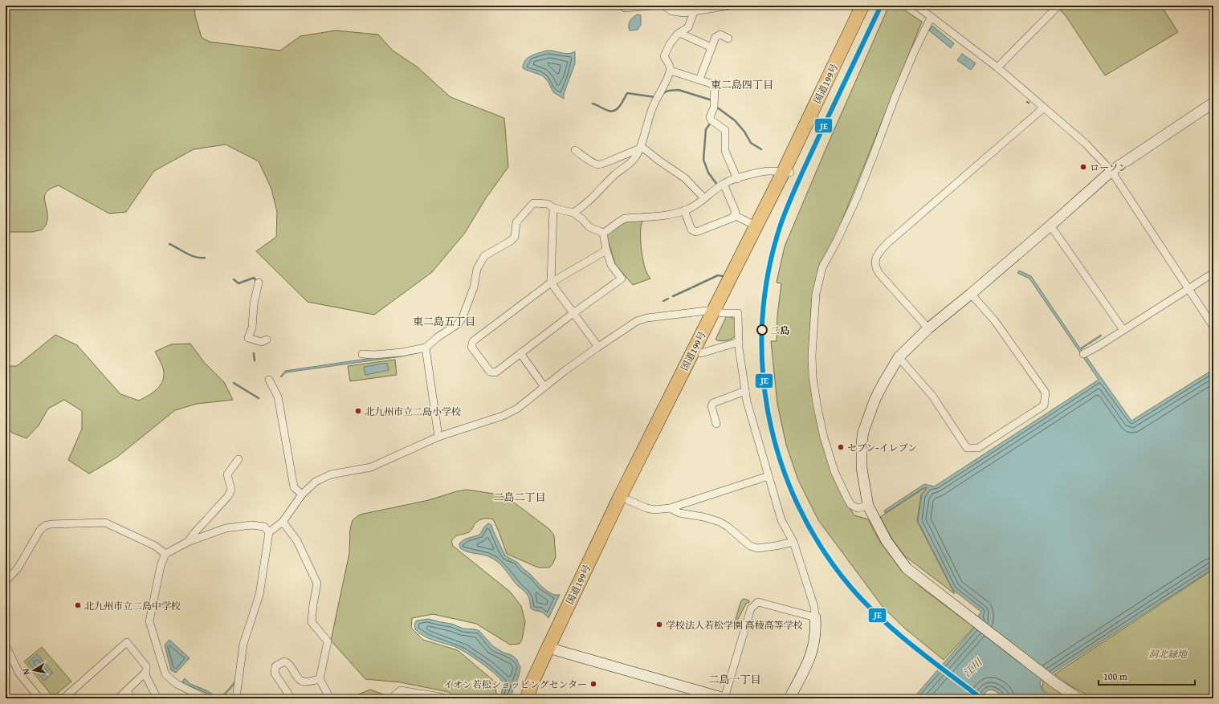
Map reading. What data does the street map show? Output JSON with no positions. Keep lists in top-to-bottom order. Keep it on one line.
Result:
{"streets":{"highway":["国道199号"]},"districts":["東二島四丁目","東二島五丁目","二島二丁目","二島一丁目"],"water":["江川"],"parks":["洞北緑地"],"places":["ローソン","二島","北九州市立二島小学校","セブン-イレブン","北九州市立二島中学校","学校法人若松学園 高稜高等学校","イオン若松ショッピングセンター"],"lines":["transit line JE"],"scale_bar":"100 m","north":"left"}
